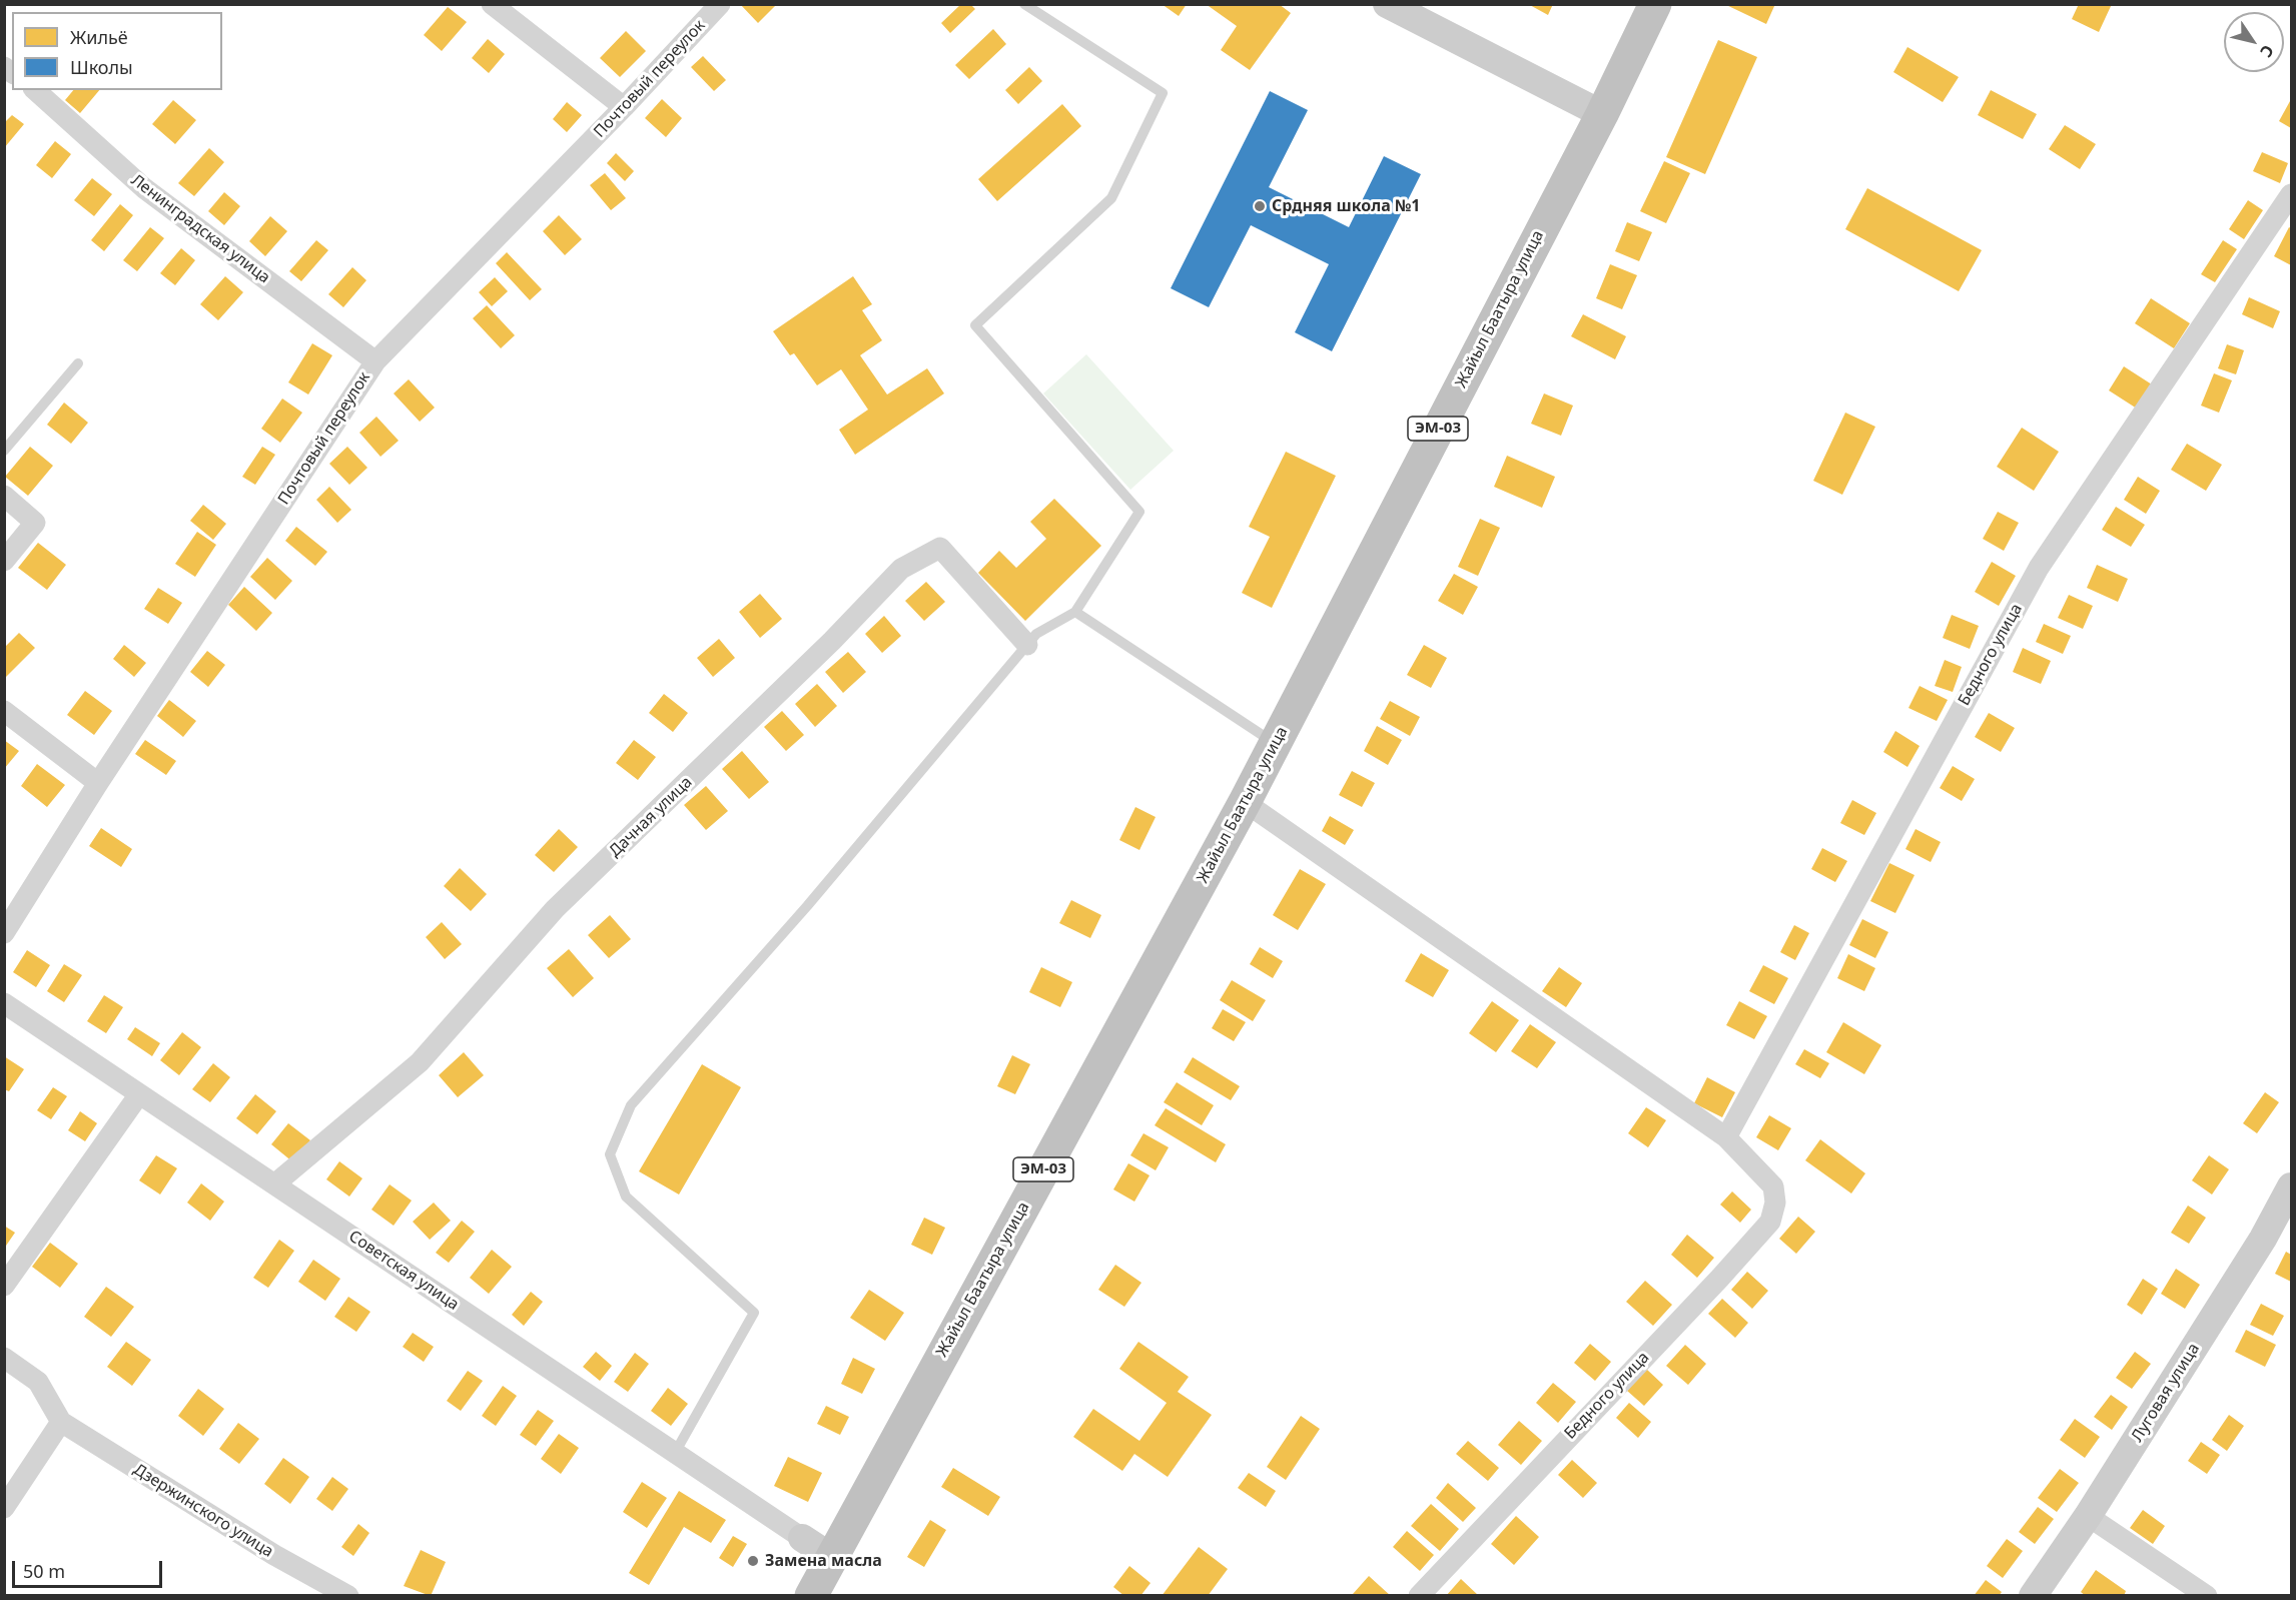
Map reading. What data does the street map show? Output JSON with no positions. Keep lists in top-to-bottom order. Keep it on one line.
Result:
{"streets":{"highway":["Жайыл Баатыра улица","ЭМ-03"],"street":["Почтовый переулок","Ленинградская улица","Бедного улица","Дачная улица","Советская улица","Луговая улица","Дзержинского улица"]},"crossings":[["Почтовый переулок","Ленинградская улица"],["Дачная улица","Советская улица"]],"places":["Срдняя школа №1","Замена масла"],"legend":["Жильё","Школы"],"scale_bar":"50 m","north":"bottom right"}
